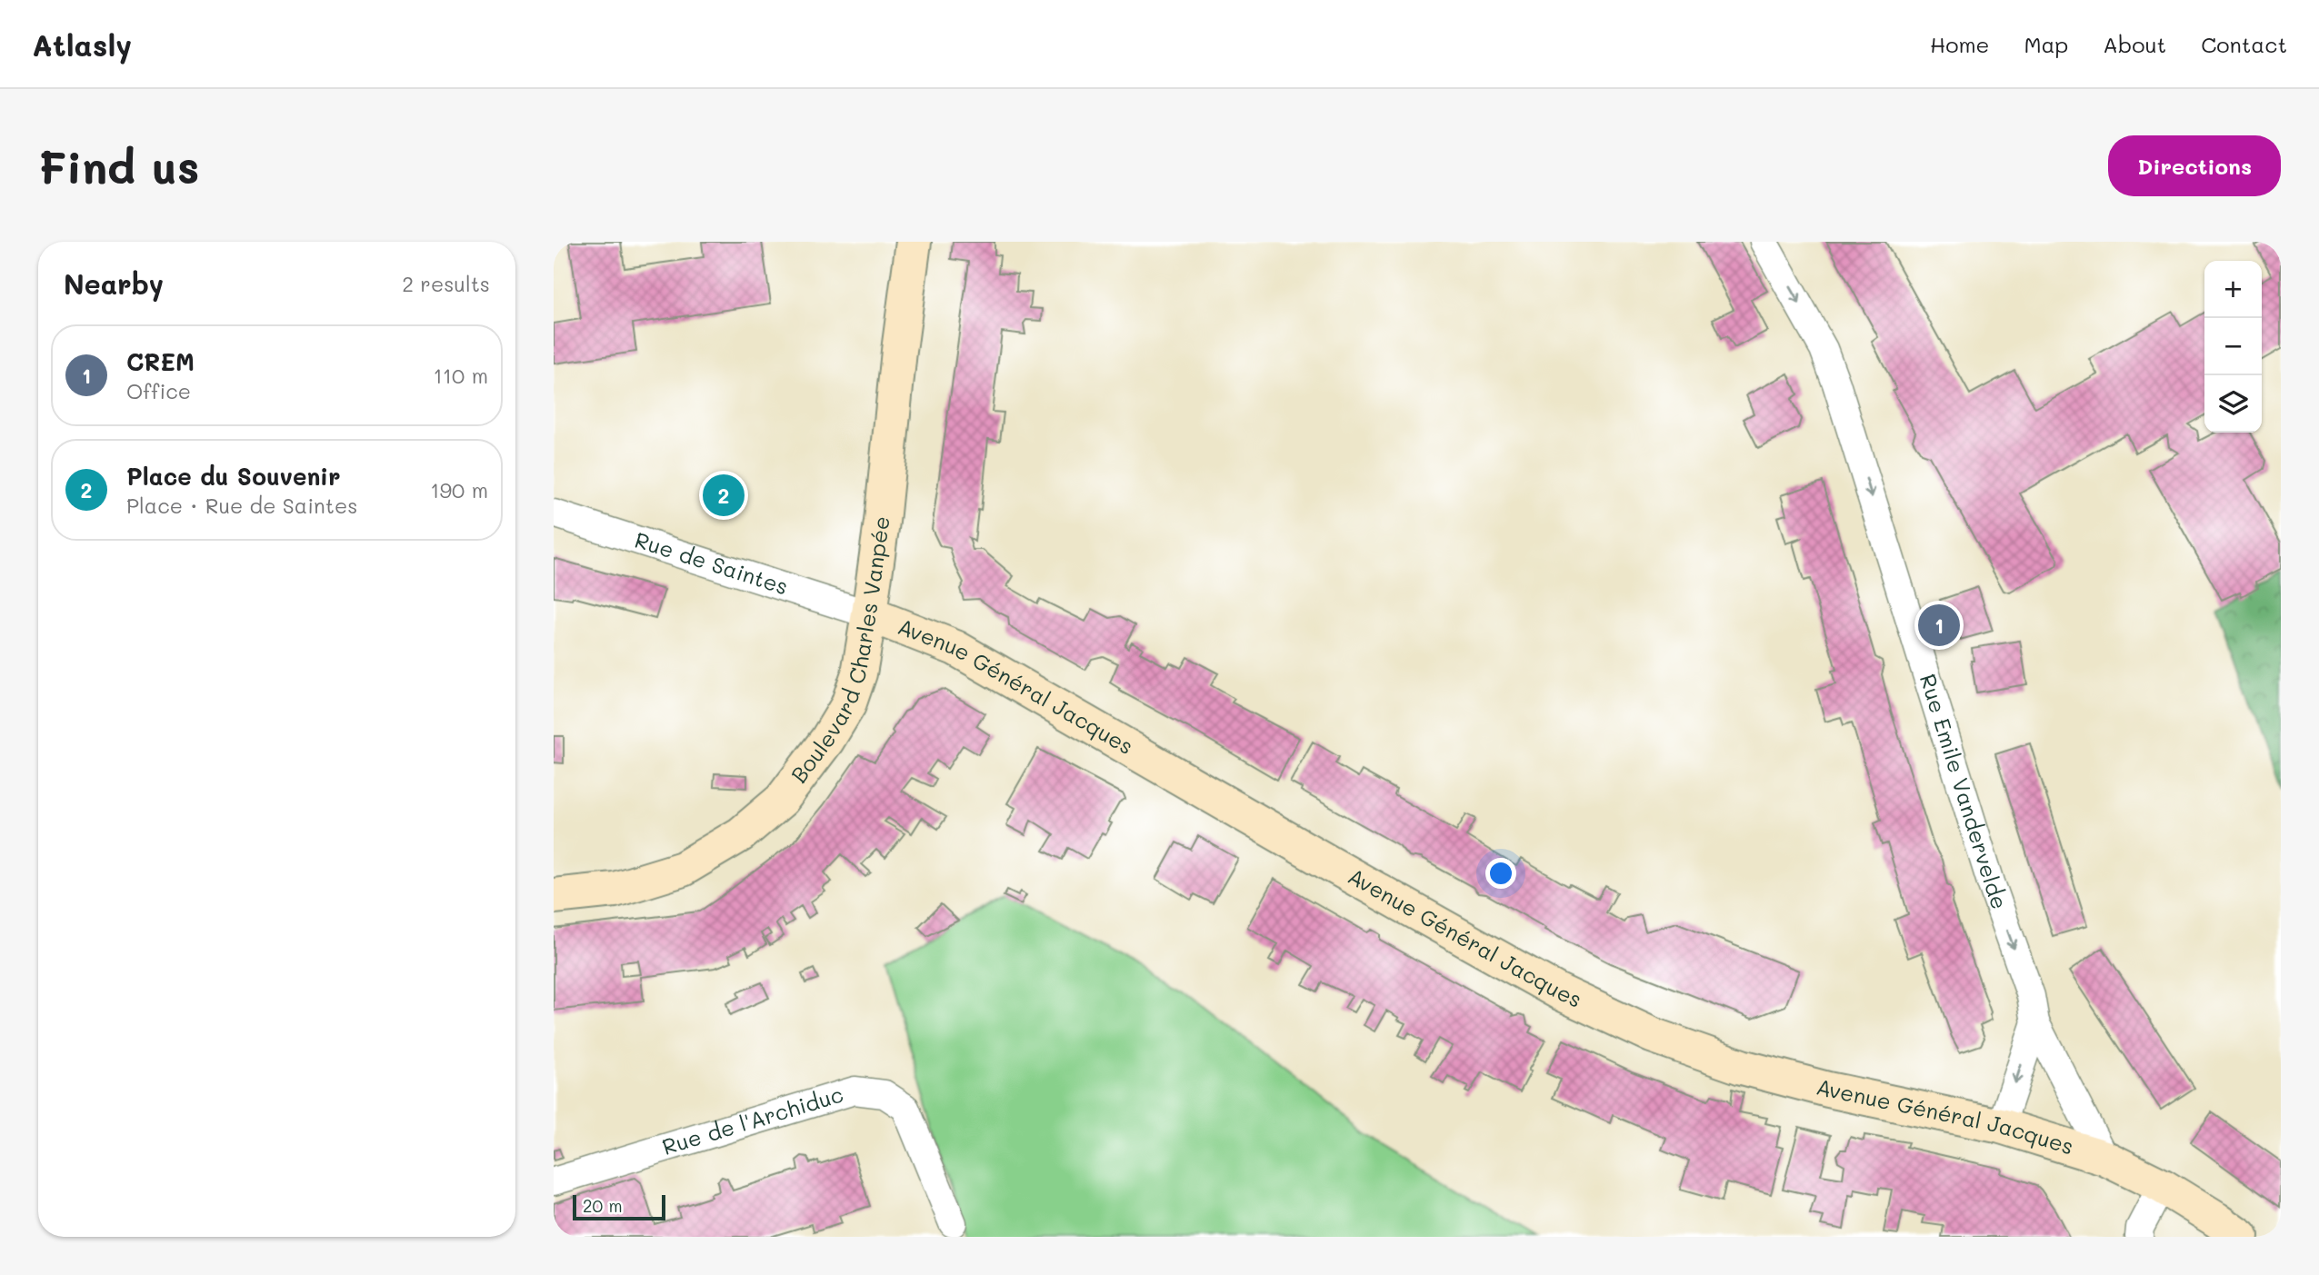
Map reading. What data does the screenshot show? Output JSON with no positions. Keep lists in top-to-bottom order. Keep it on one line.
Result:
{"streets":{"main road":["Boulevard Charles Vanpée","Avenue Général Jacques"],"street":["Rue de Saintes","Rue Emile Vandervelde","Rue de l'Archiduc"]},"crossings":[["Rue de Saintes","Boulevard Charles Vanpée"],["Rue de Saintes","Avenue Général Jacques"],["Boulevard Charles Vanpée","Avenue Général Jacques"],["Avenue Général Jacques","Rue Emile Vandervelde"]],"one_way":["Rue Emile Vandervelde"],"scale_bar":"20 m","page":{"header":"Atlasly","nav":["Home","Map","About","Contact"],"buttons":"Directions","title":"Find us","heading":["Nearby","2 results"],"map_buttons":["+","−"],"list":[{"mark":"1","name":"CREM","note":"Office","value":"110 m"},{"mark":"2","name":"Place du Souvenir","note":"Place · Rue de Saintes","value":"190 m"}],"pins":["2","1"],"scale":"20 m"}}
